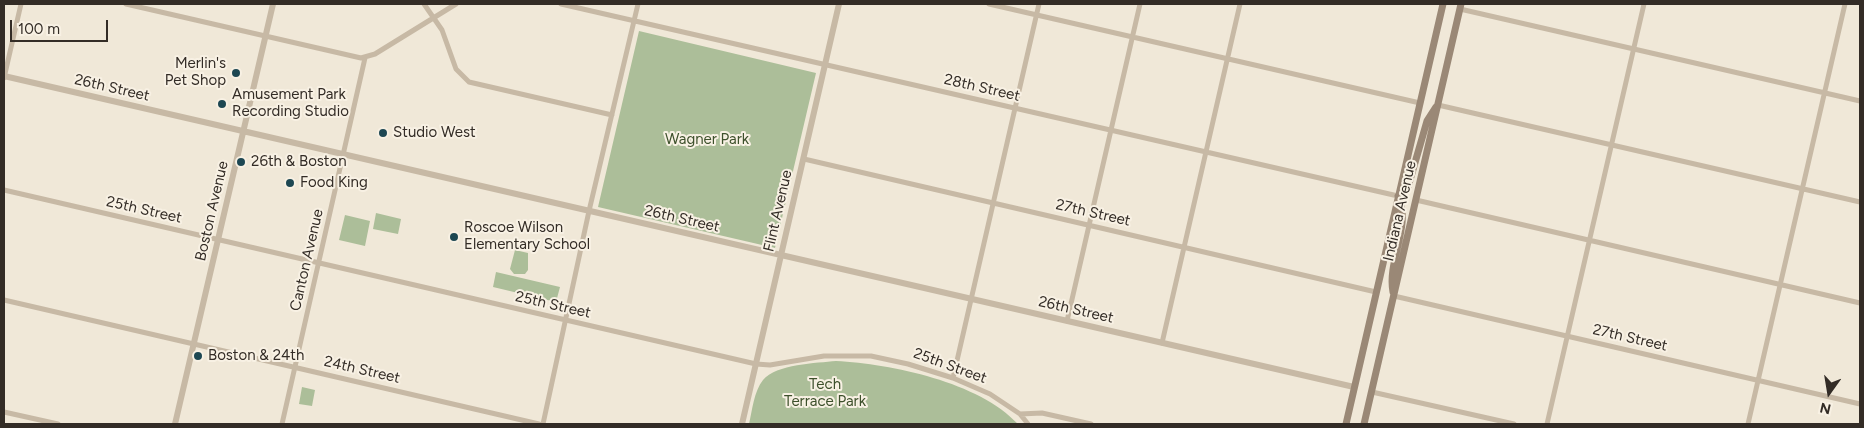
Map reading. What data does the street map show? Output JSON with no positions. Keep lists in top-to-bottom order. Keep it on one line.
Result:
{"streets":{"main road":["Indiana Avenue"],"street":["26th Street","28th Street","25th Street","Boston Avenue","Flint Avenue","27th Street","Canton Avenue","24th Street"]},"crossings":[["26th Street","Boston Avenue"],["26th Street","Flint Avenue"],["26th Street","Indiana Avenue"],["26th Street","Canton Avenue"],["28th Street","Flint Avenue"],["28th Street","Indiana Avenue"],["25th Street","Boston Avenue"],["25th Street","Flint Avenue"],["25th Street","Canton Avenue"],["Boston Avenue","24th Street"],["Flint Avenue","27th Street"],["Indiana Avenue","27th Street"],["Canton Avenue","24th Street"]],"parks":["Wagner Park","Tech Terrace Park"],"places":["Merlin's Pet Shop","Amusement Park Recording Studio","Studio West","26th & Boston","Food King","Roscoe Wilson Elementary School","Boston & 24th"],"scale_bar":"100 m","north":"bottom"}
